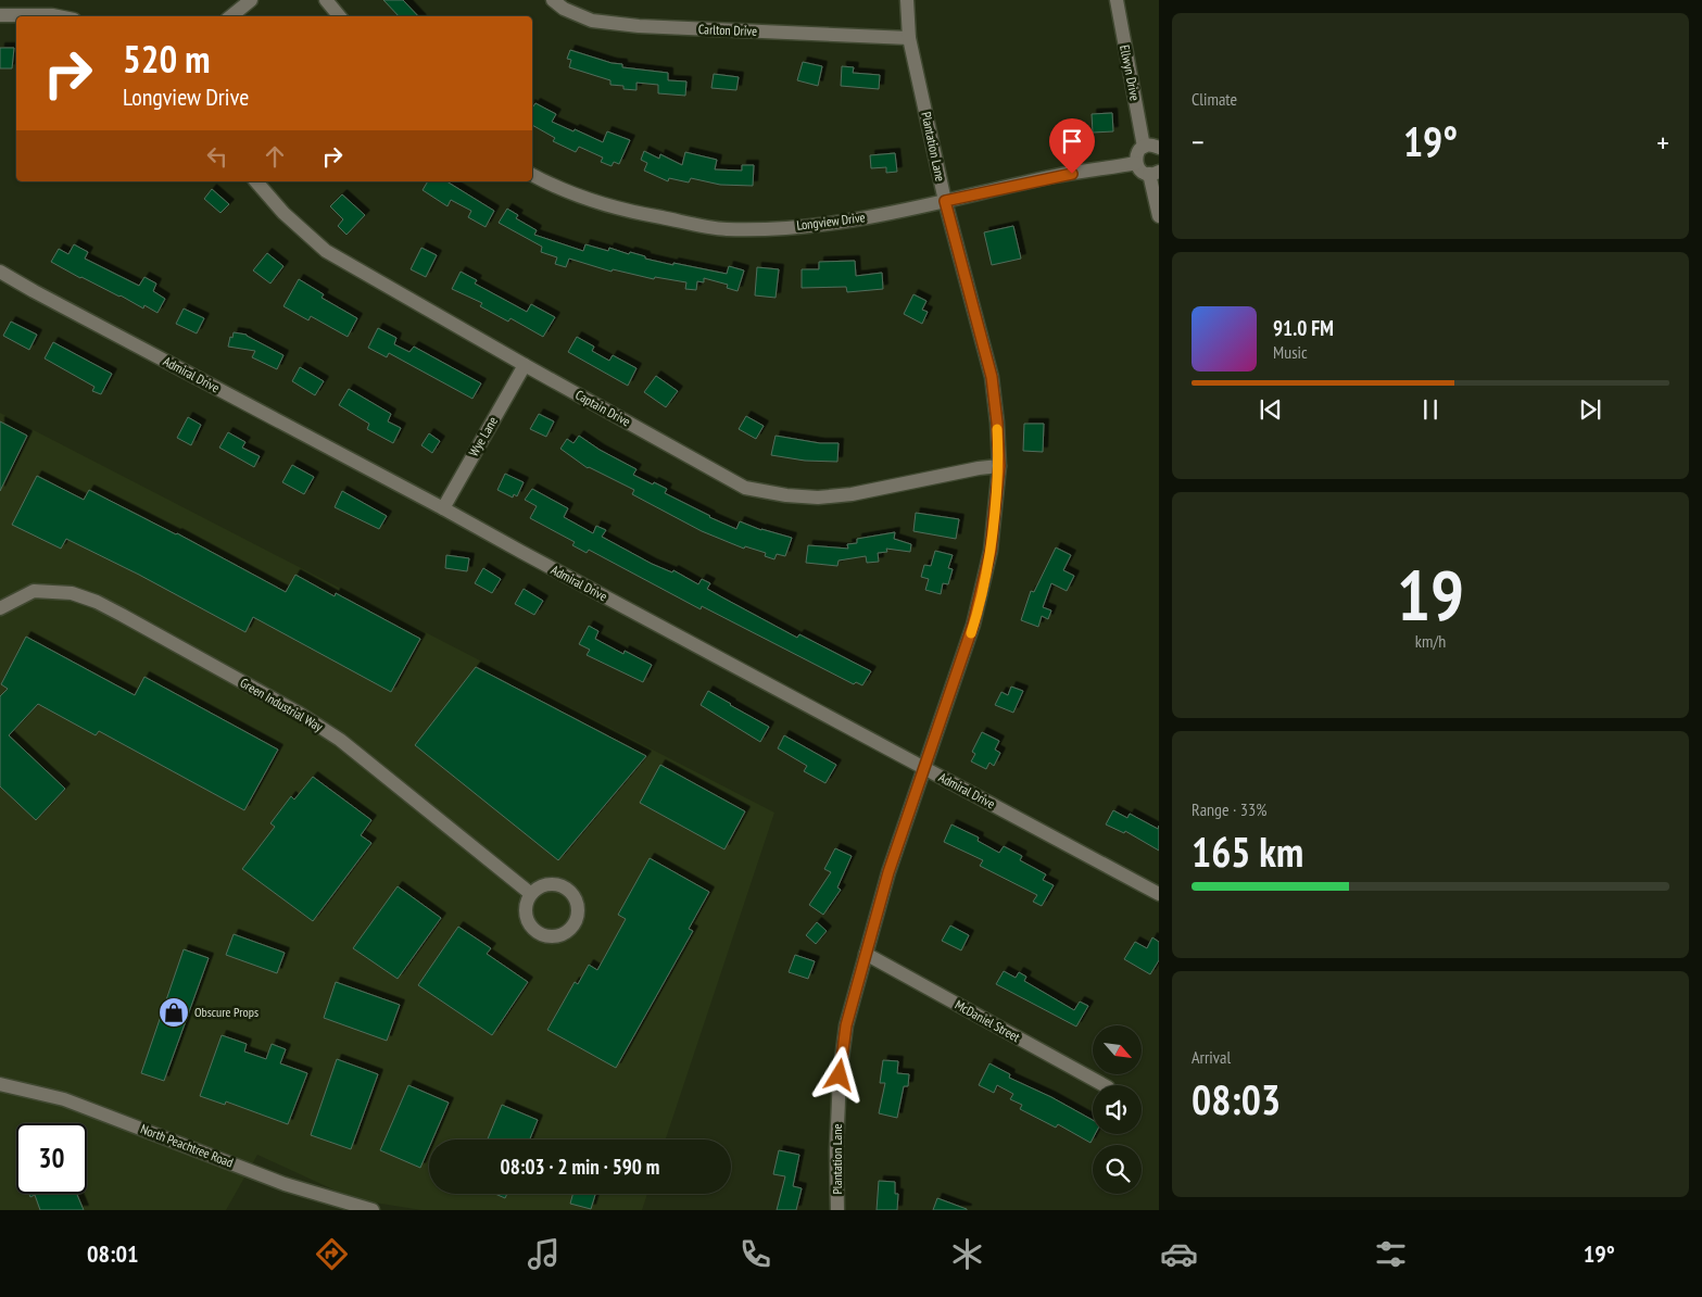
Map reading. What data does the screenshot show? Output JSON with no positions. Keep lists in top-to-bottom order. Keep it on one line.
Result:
{"streets":{"street":["Carlton Drive","Ellwyn Drive","Plantation Lane","Longview Drive","Admiral Drive","Captain Drive","Wye Lane","Green Industrial Way","McDaniel Street","North Peachtree Road"]},"crossings":[["Carlton Drive","Plantation Lane"],["Plantation Lane","Longview Drive"],["Plantation Lane","Admiral Drive"],["Plantation Lane","Captain Drive"],["Plantation Lane","McDaniel Street"],["Admiral Drive","Wye Lane"],["Captain Drive","Wye Lane"]],"places":{"shop":["Obscure Props"]},"north":"bottom right","page":{"tile":["Climate",["19","km/h"],["Range · 33%","165 km"],["Arrival","08:03"]],"turn":["520 m","Longview Drive"],"heat":["−","19°","+"],"song":["91.0 FM","Music"],"limit":"30","trip":"08:03 · 2 min · 590 m","tabs":["08:01","19°"]}}
